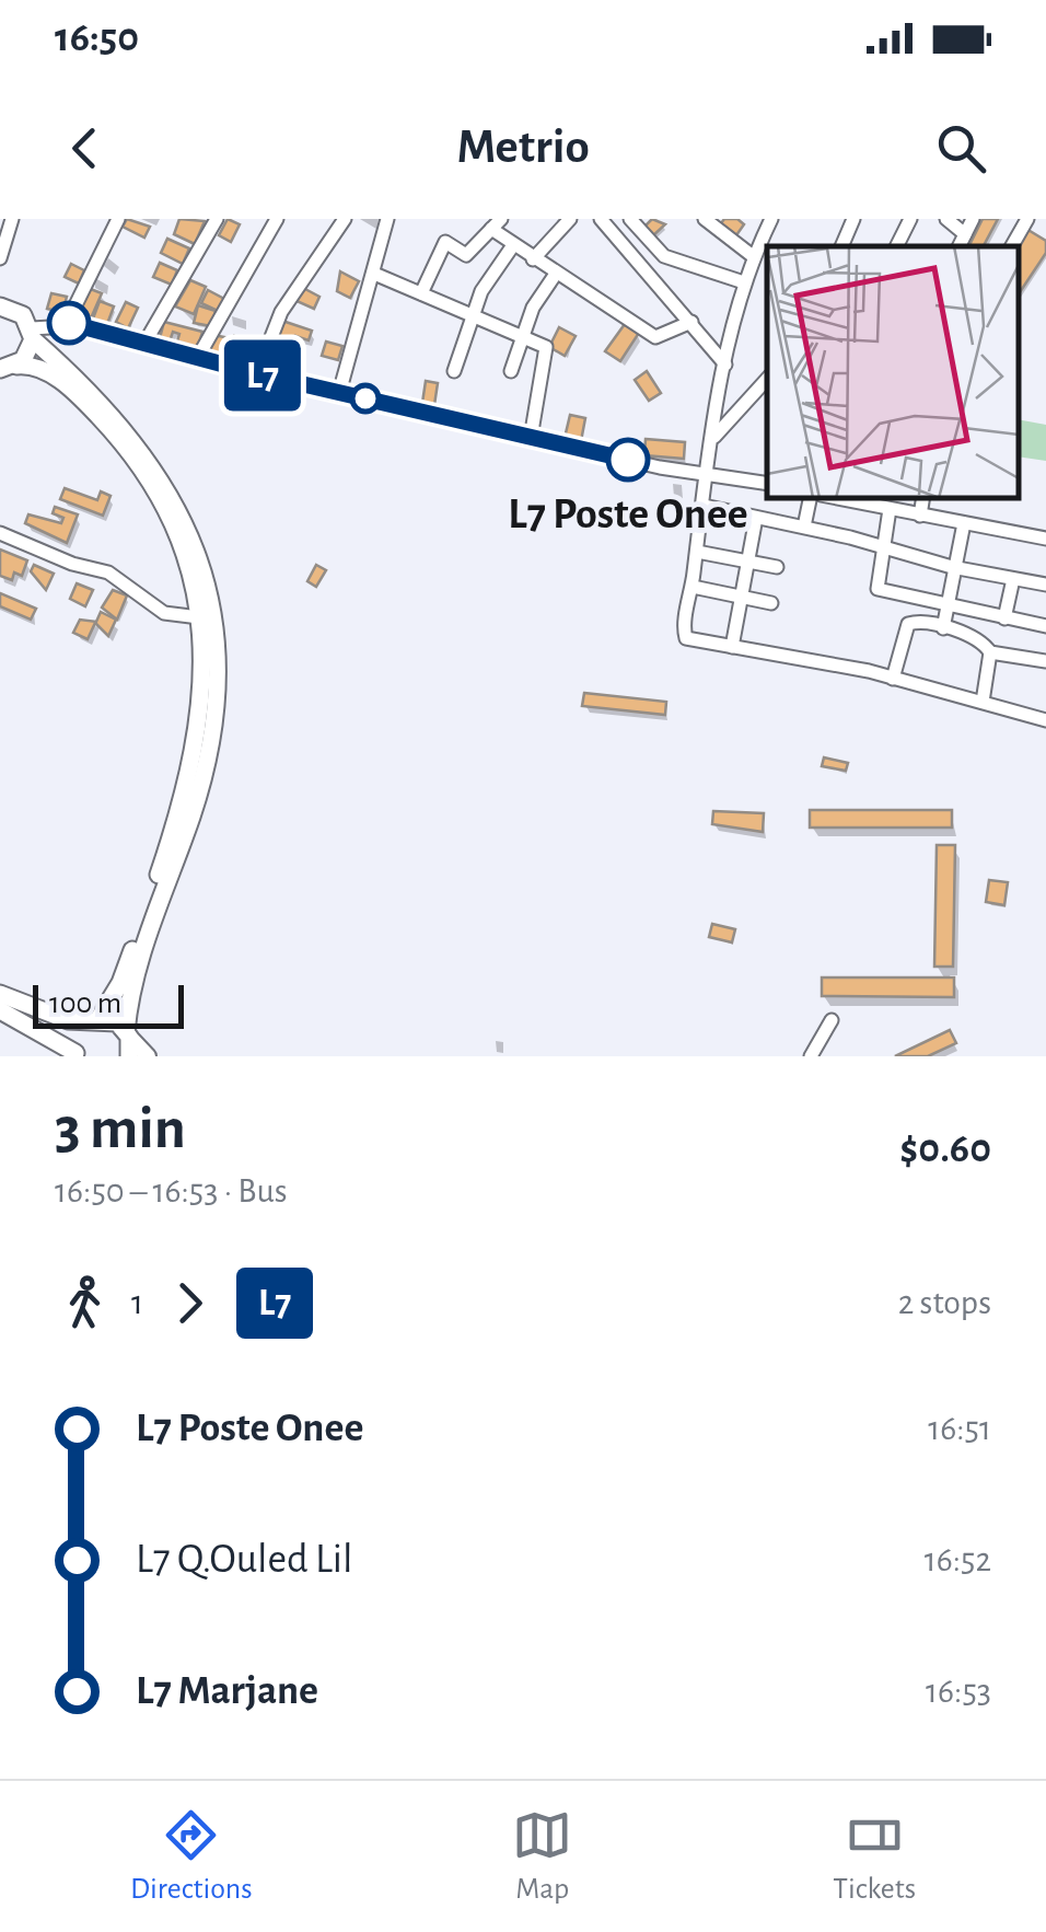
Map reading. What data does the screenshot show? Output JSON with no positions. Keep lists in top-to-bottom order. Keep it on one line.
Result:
{"places":["L7 Poste Onee"],"lines":["bus line L7"],"scale_bar":"100 m","page":{"status":"16:50","header":"Metrio","on_map":"L7","scale":"100 m","heading":["3 min","16:50 – 16:53 · Bus","$0.60"],"legs":["1","L7","2 stops"],"list":[{"name":"L7 Poste Onee","value":"16:51"},{"name":"L7 Q.Ouled Lil","value":"16:52"},{"name":"L7 Marjane","value":"16:53"}],"tabs":["Directions","Map","Tickets"]}}
